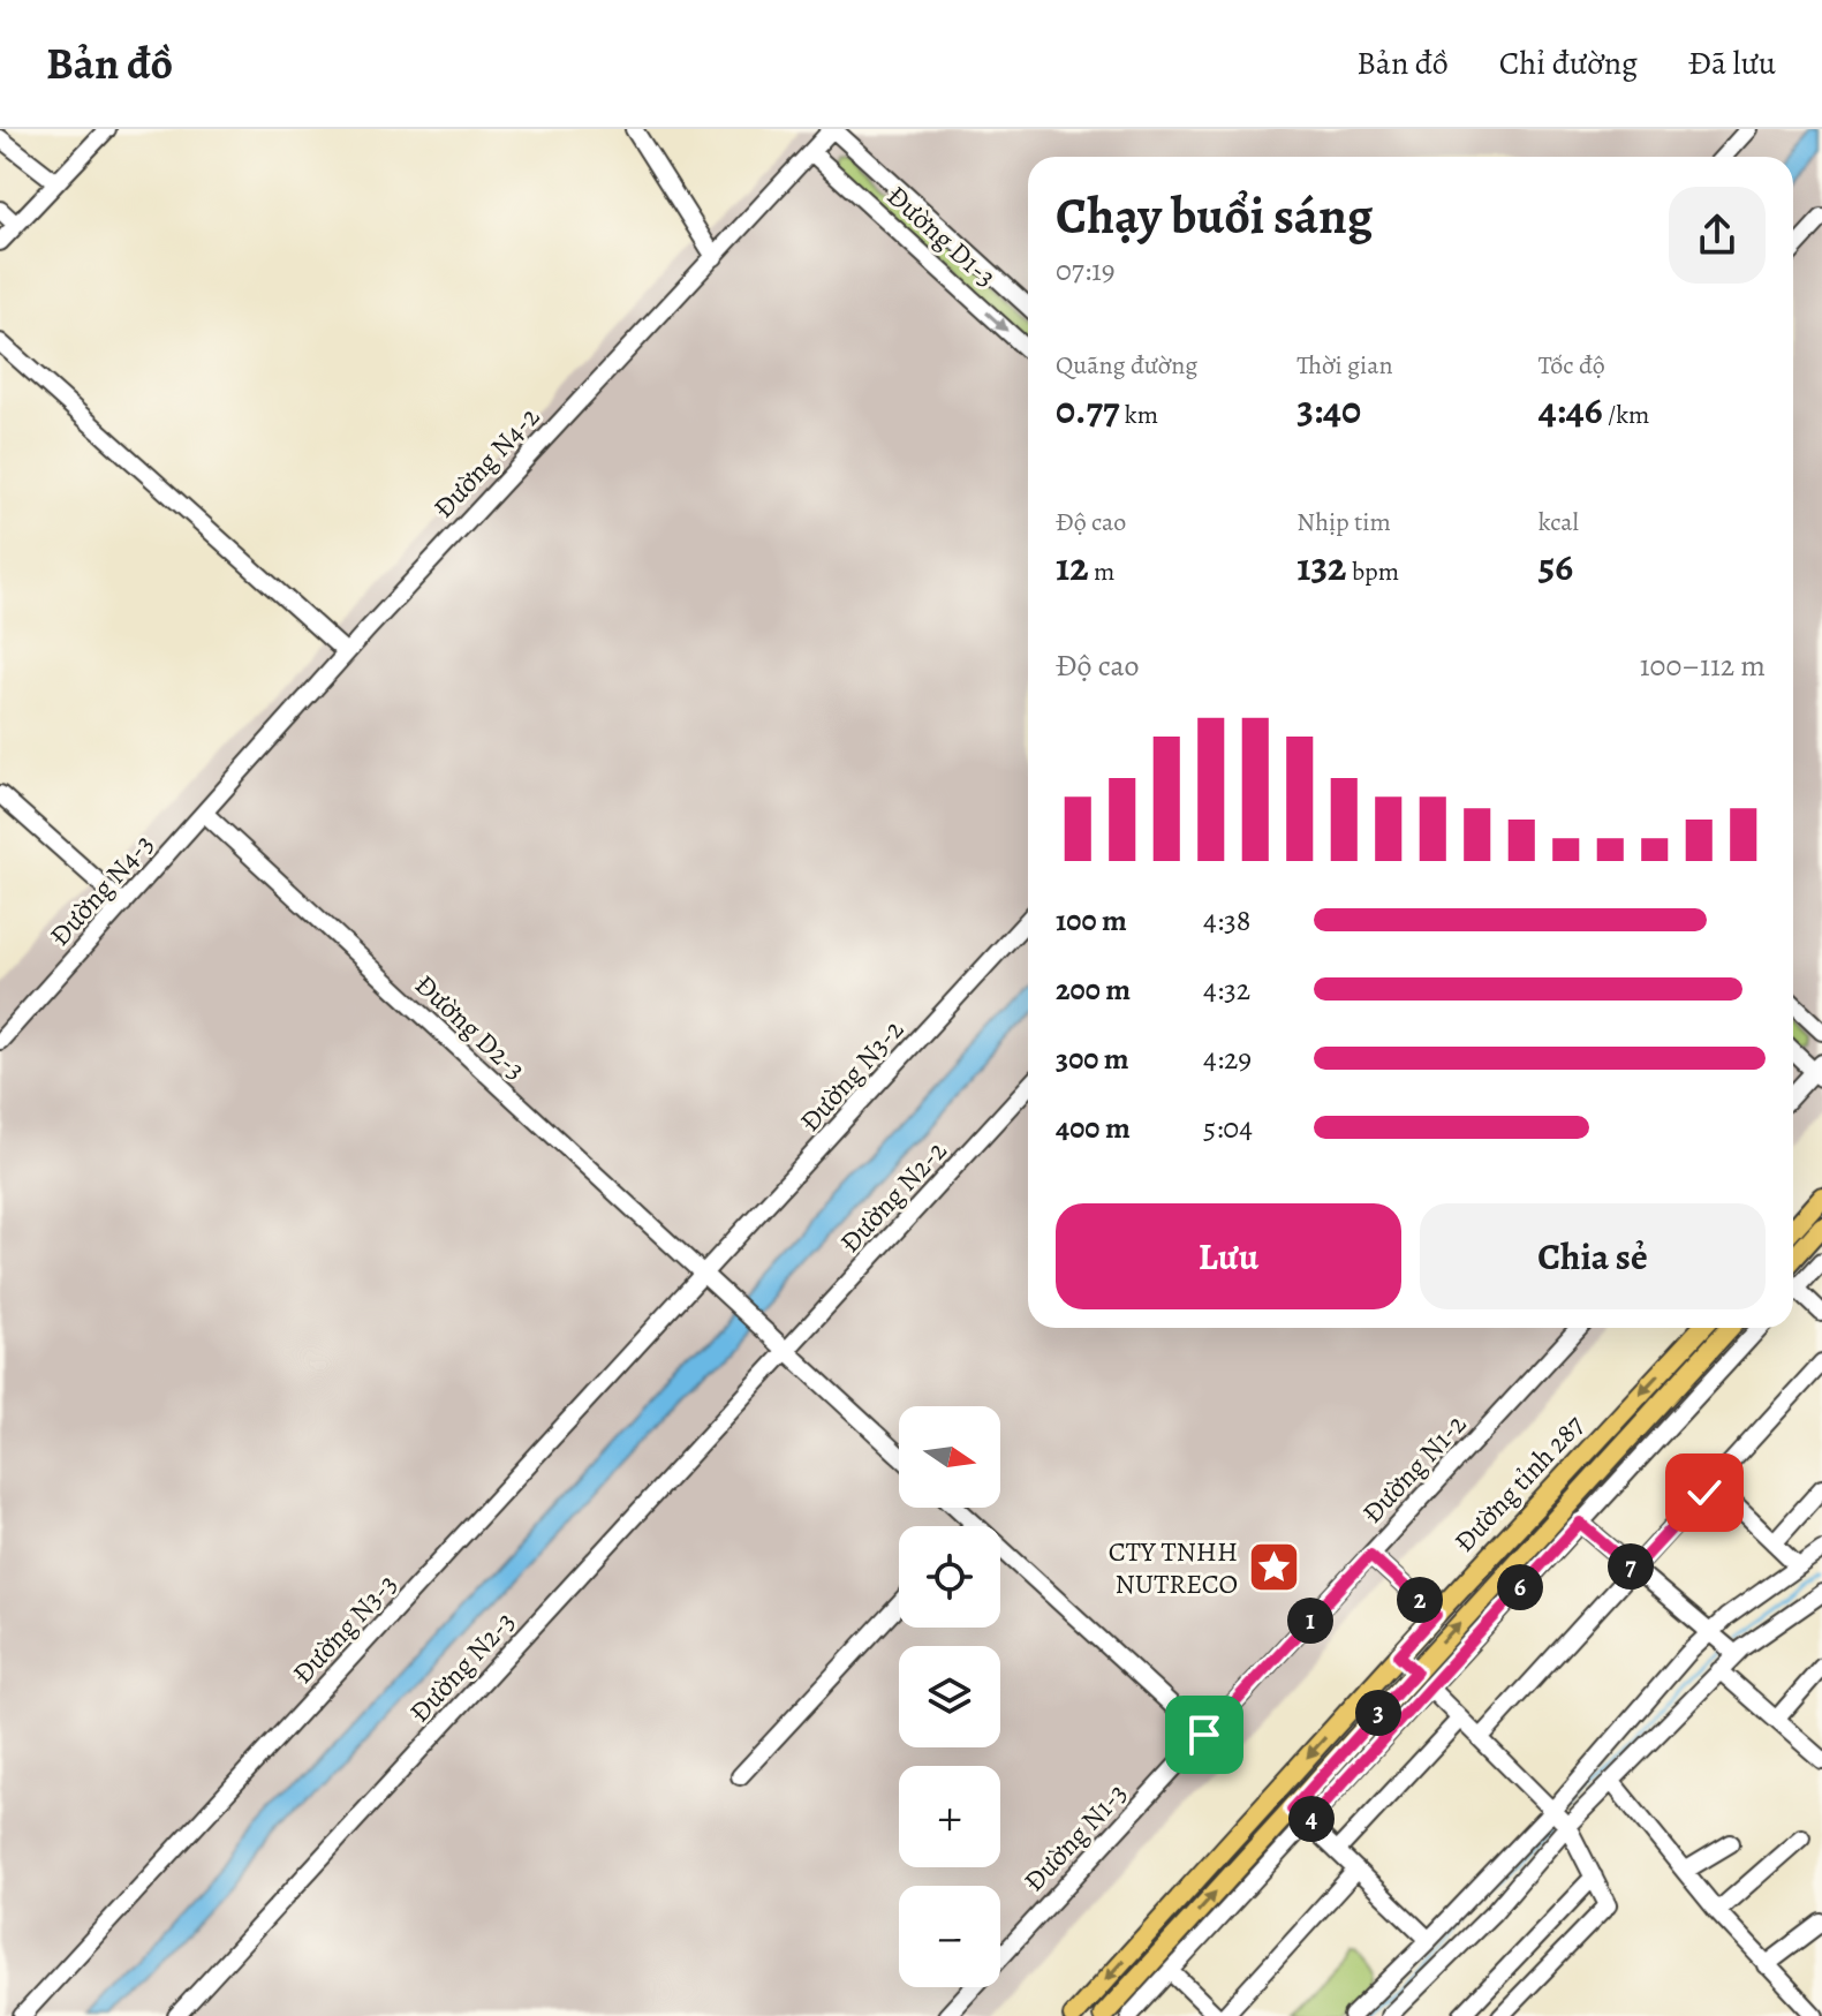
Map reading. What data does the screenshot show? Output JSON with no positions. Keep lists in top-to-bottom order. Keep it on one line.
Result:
{"streets":{"main road":["Đường tỉnh 287"],"street":["Đường D1-3","Đường N4-2","Đường N4-3","Đường D2-3","Đường N3-2","Đường N2-2","Đường N1-2","Đường N3-3","Đường N2-3","Đường N1-3"]},"crossings":[["Đường D1-3","Đường N4-2"],["Đường N4-2","Đường N4-3"],["Đường N4-2","Đường D2-3"],["Đường N4-3","Đường D2-3"],["Đường D2-3","Đường N3-2"],["Đường D2-3","Đường N2-2"],["Đường D2-3","Đường N3-3"],["Đường D2-3","Đường N2-3"],["Đường N3-2","Đường N3-3"],["Đường N2-2","Đường N2-3"],["Đường N1-2","Đường N1-3"]],"places":{"place":["CTY TNHH NUTRECO"]},"north":"right","page":{"header":"Bản đồ","nav":["Bản đồ","Chỉ đường","Đã lưu"],"heading":["Chạy buổi sáng","07:19"],"stats":[["Quãng đường","0.77 km"],["Thời gian","3:40"],["Tốc độ","4:46 /km"],["Độ cao","12 m"],["Nhịp tim","132 bpm"],["kcal","56"]],"chart":["Độ cao","100–112 m"],"list":[{"name":"100 m","note":"4:38"},{"name":"200 m","note":"4:32"},{"name":"300 m","note":"4:29"},{"name":"400 m","note":"5:04"}],"buttons":["Lưu","Chia sẻ"],"map_buttons":["+","−"],"pins":["7","6","2","1","3","4"]}}
